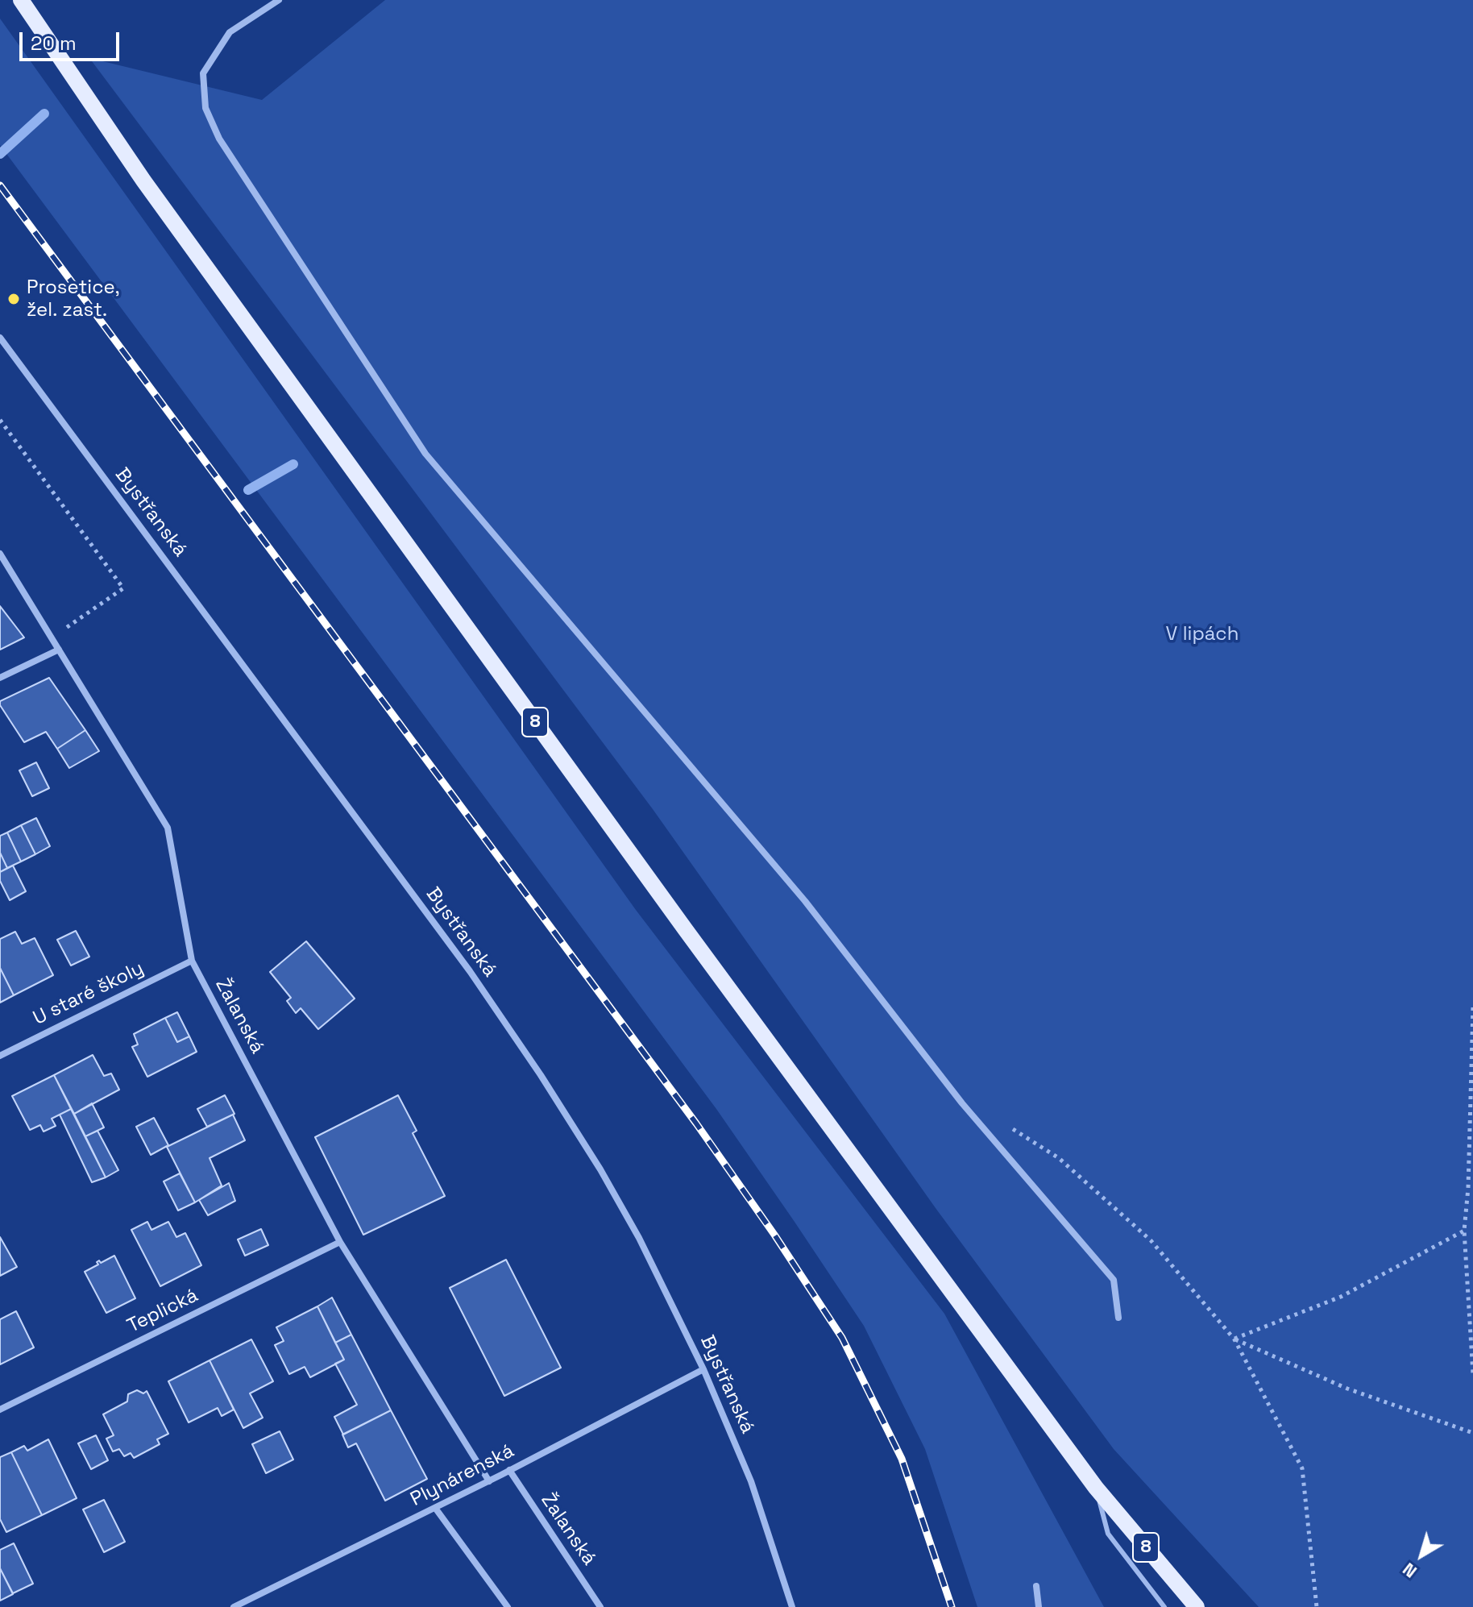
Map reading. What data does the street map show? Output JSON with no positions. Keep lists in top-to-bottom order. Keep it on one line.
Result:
{"streets":{"main road":["8"],"street":["Bystřanská","U staré školy","Žalanská","Teplická","Plynárenská"]},"crossings":[["Bystřanská","Plynárenská"],["U staré školy","Žalanská"],["Žalanská","Teplická"],["Žalanská","Plynárenská"]],"parks":["V lipách"],"places":["Prosetice, žel. zast."],"scale_bar":"20 m","north":"bottom left"}
